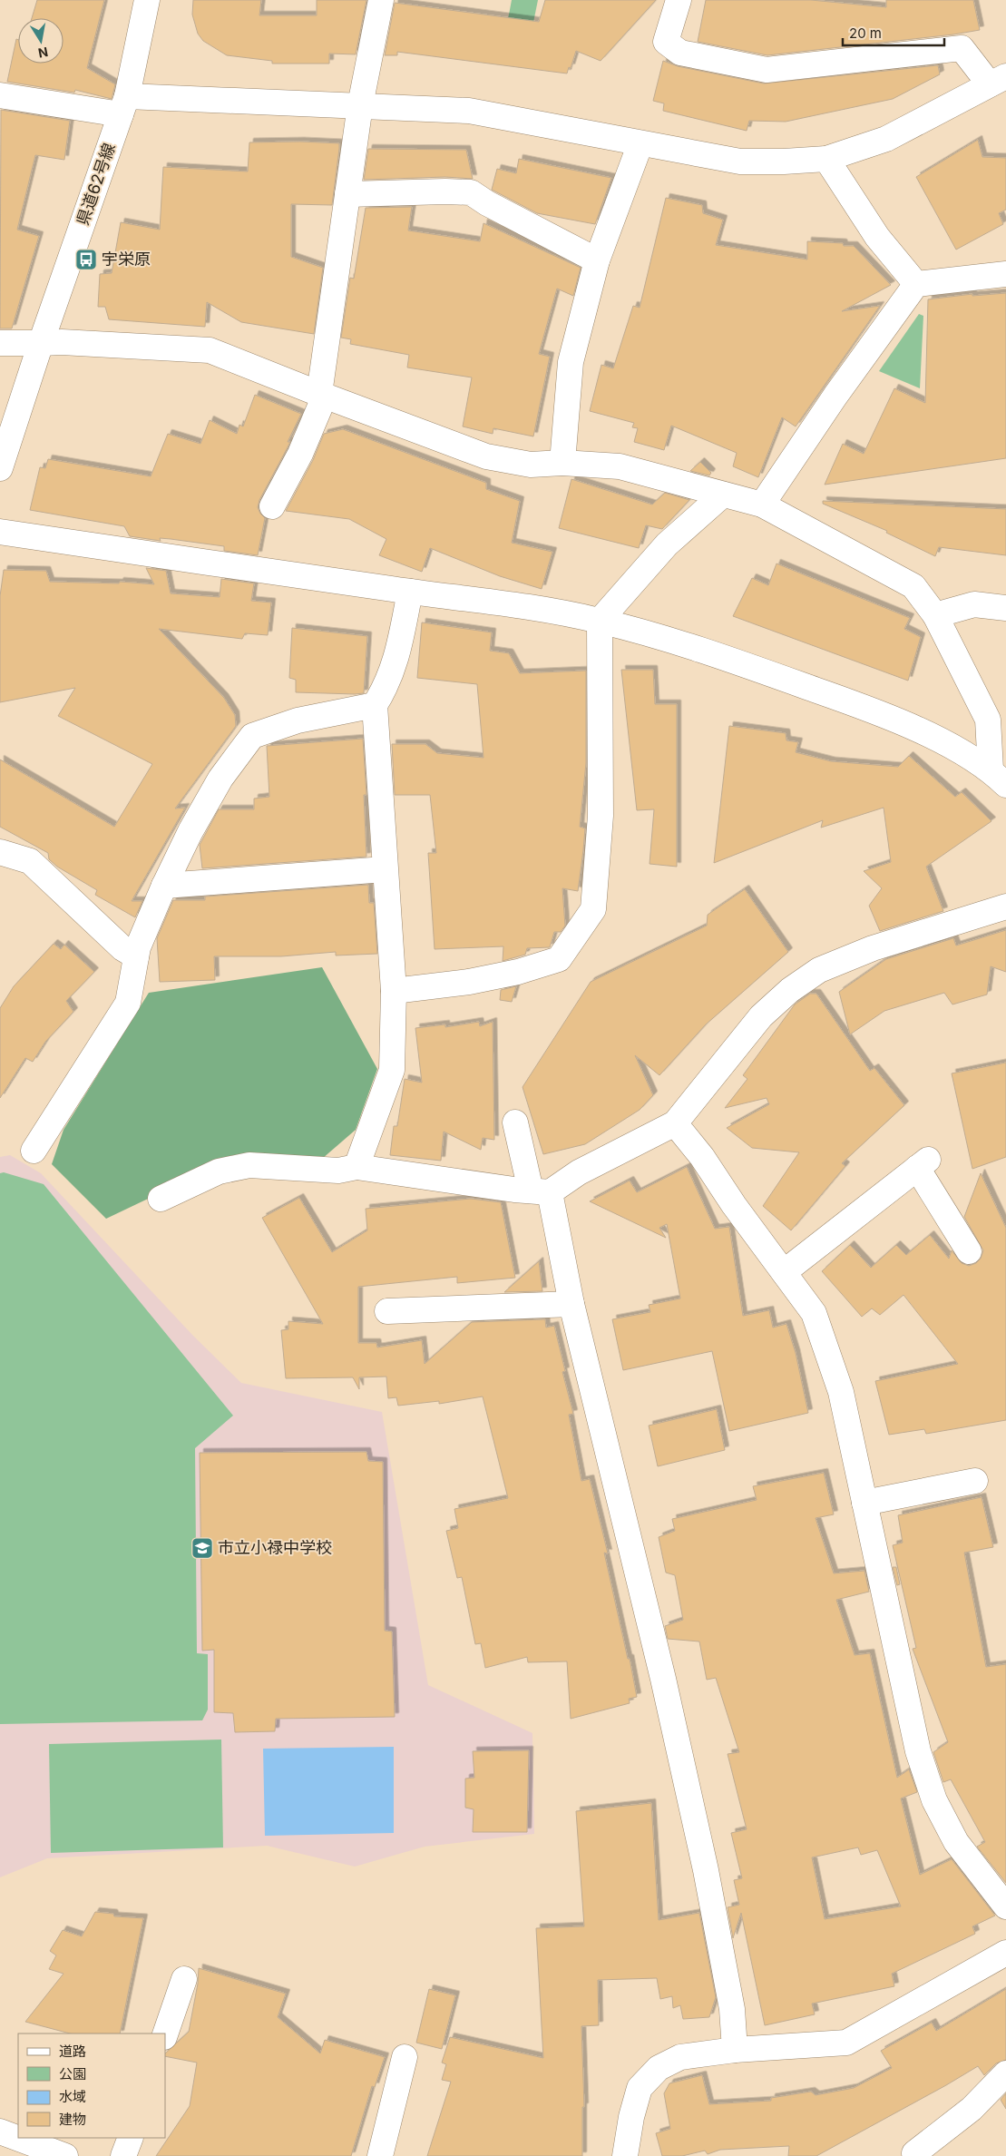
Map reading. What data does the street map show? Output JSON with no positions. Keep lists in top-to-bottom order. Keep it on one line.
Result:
{"streets":{"street":["県道62号線"]},"places":{"bus stop":["宇栄原"],"school or university":["市立小禄中学校"]},"legend":["道路","公園","水域","建物"],"scale_bar":"20 m","north":"bottom"}
